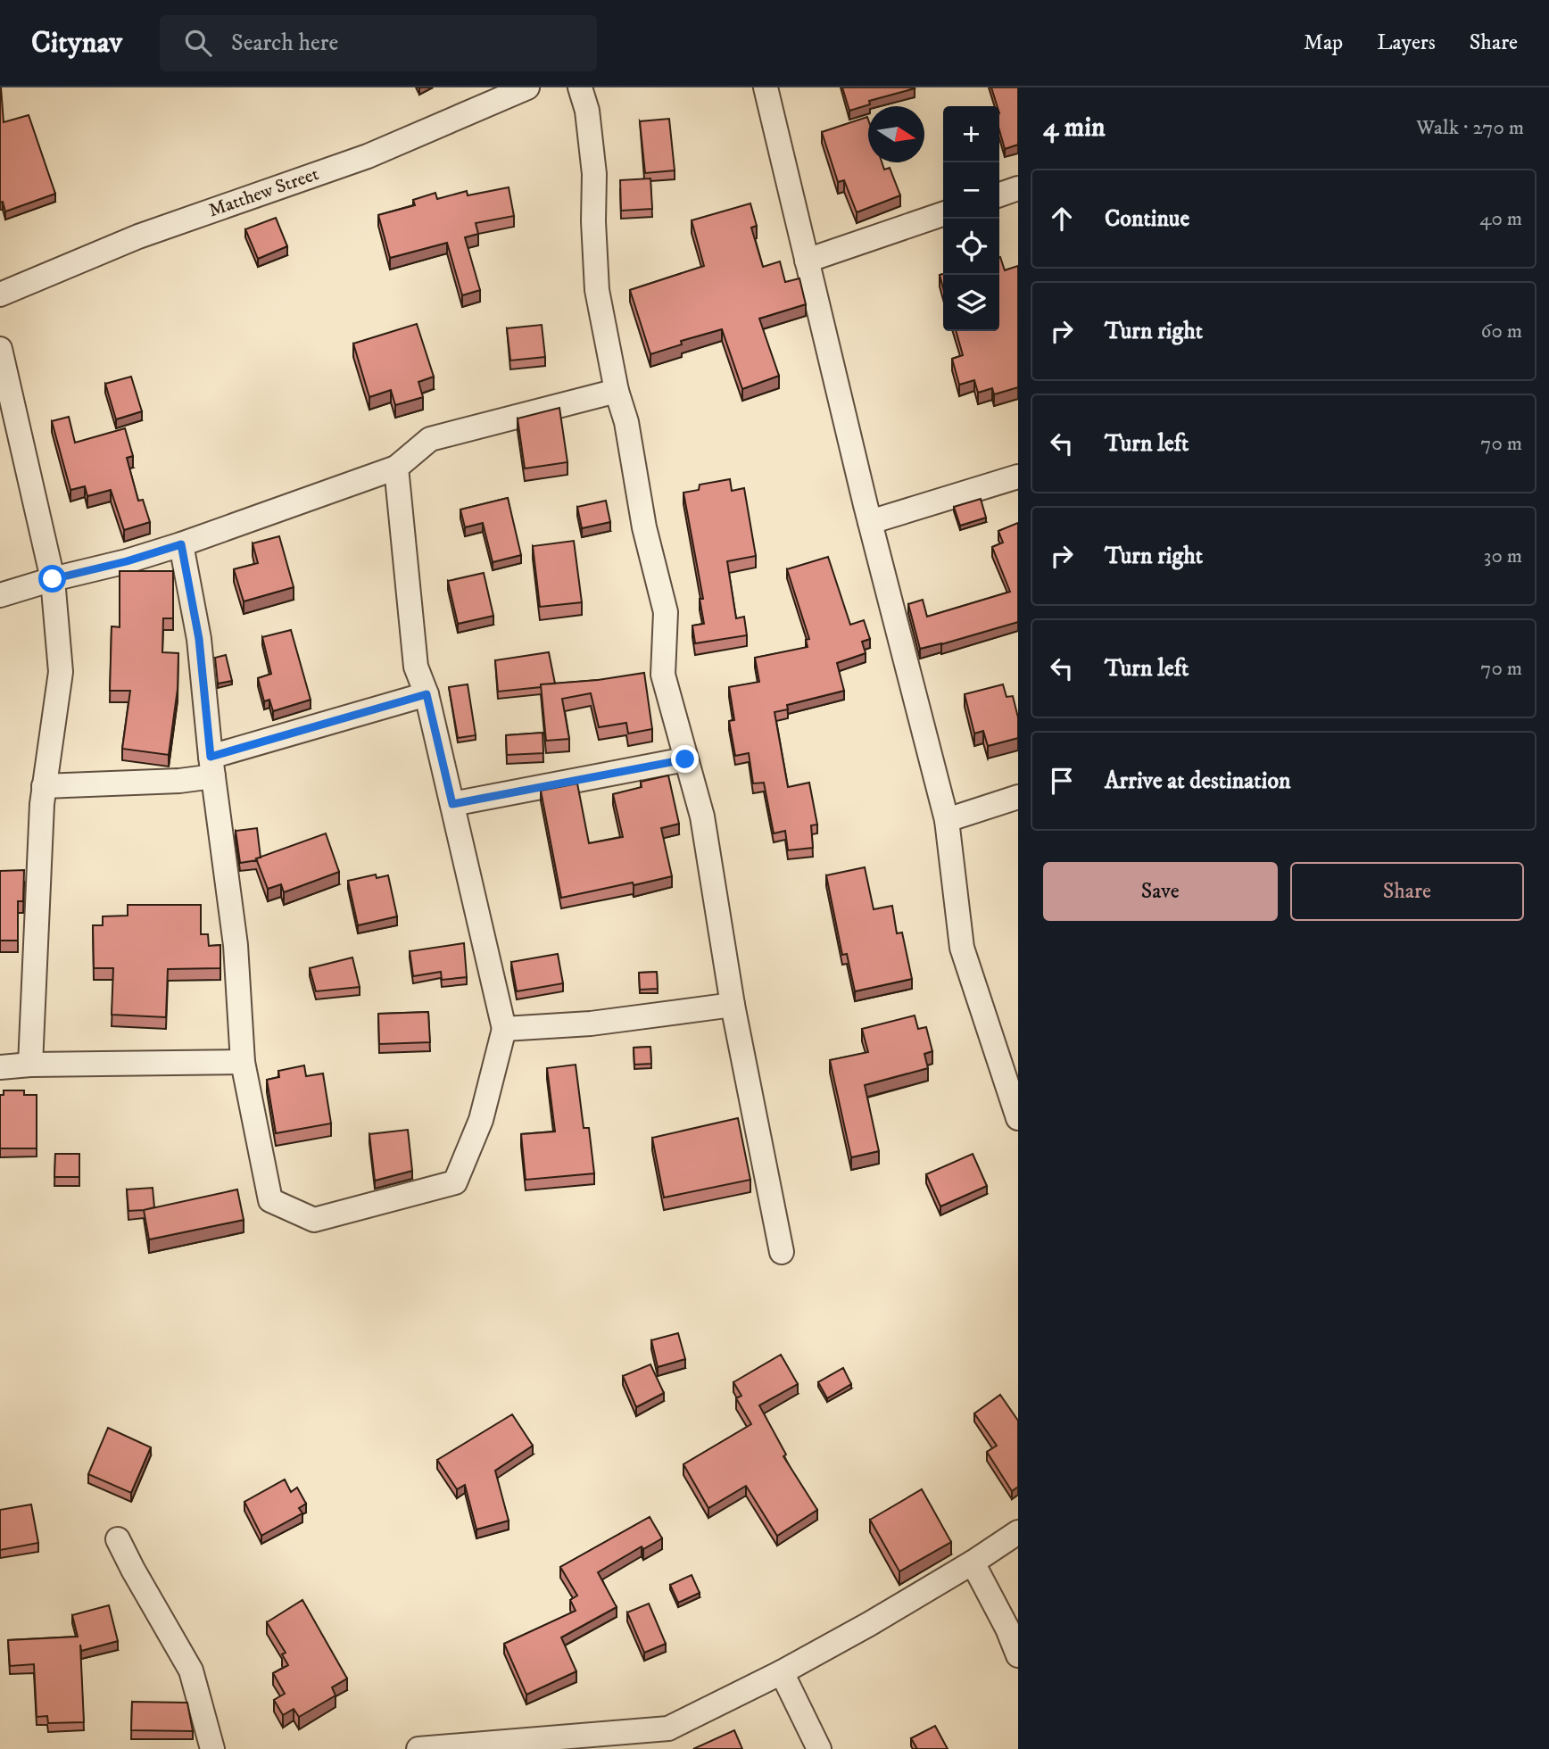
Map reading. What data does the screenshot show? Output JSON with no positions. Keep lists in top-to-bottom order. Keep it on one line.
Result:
{"streets":{"street":["Matthew Street"]},"north":"right","page":{"header":"Citynav","search":"Search here","nav":["Map","Layers","Share"],"heading":["4 min","Walk · 270 m"],"map_buttons":["+","−"],"list":[["Continue","40 m"],["Turn right","60 m"],["Turn left","70 m"],["Turn right","30 m"],["Turn left","70 m"],"Arrive at destination"],"buttons":["Save","Share"]}}
